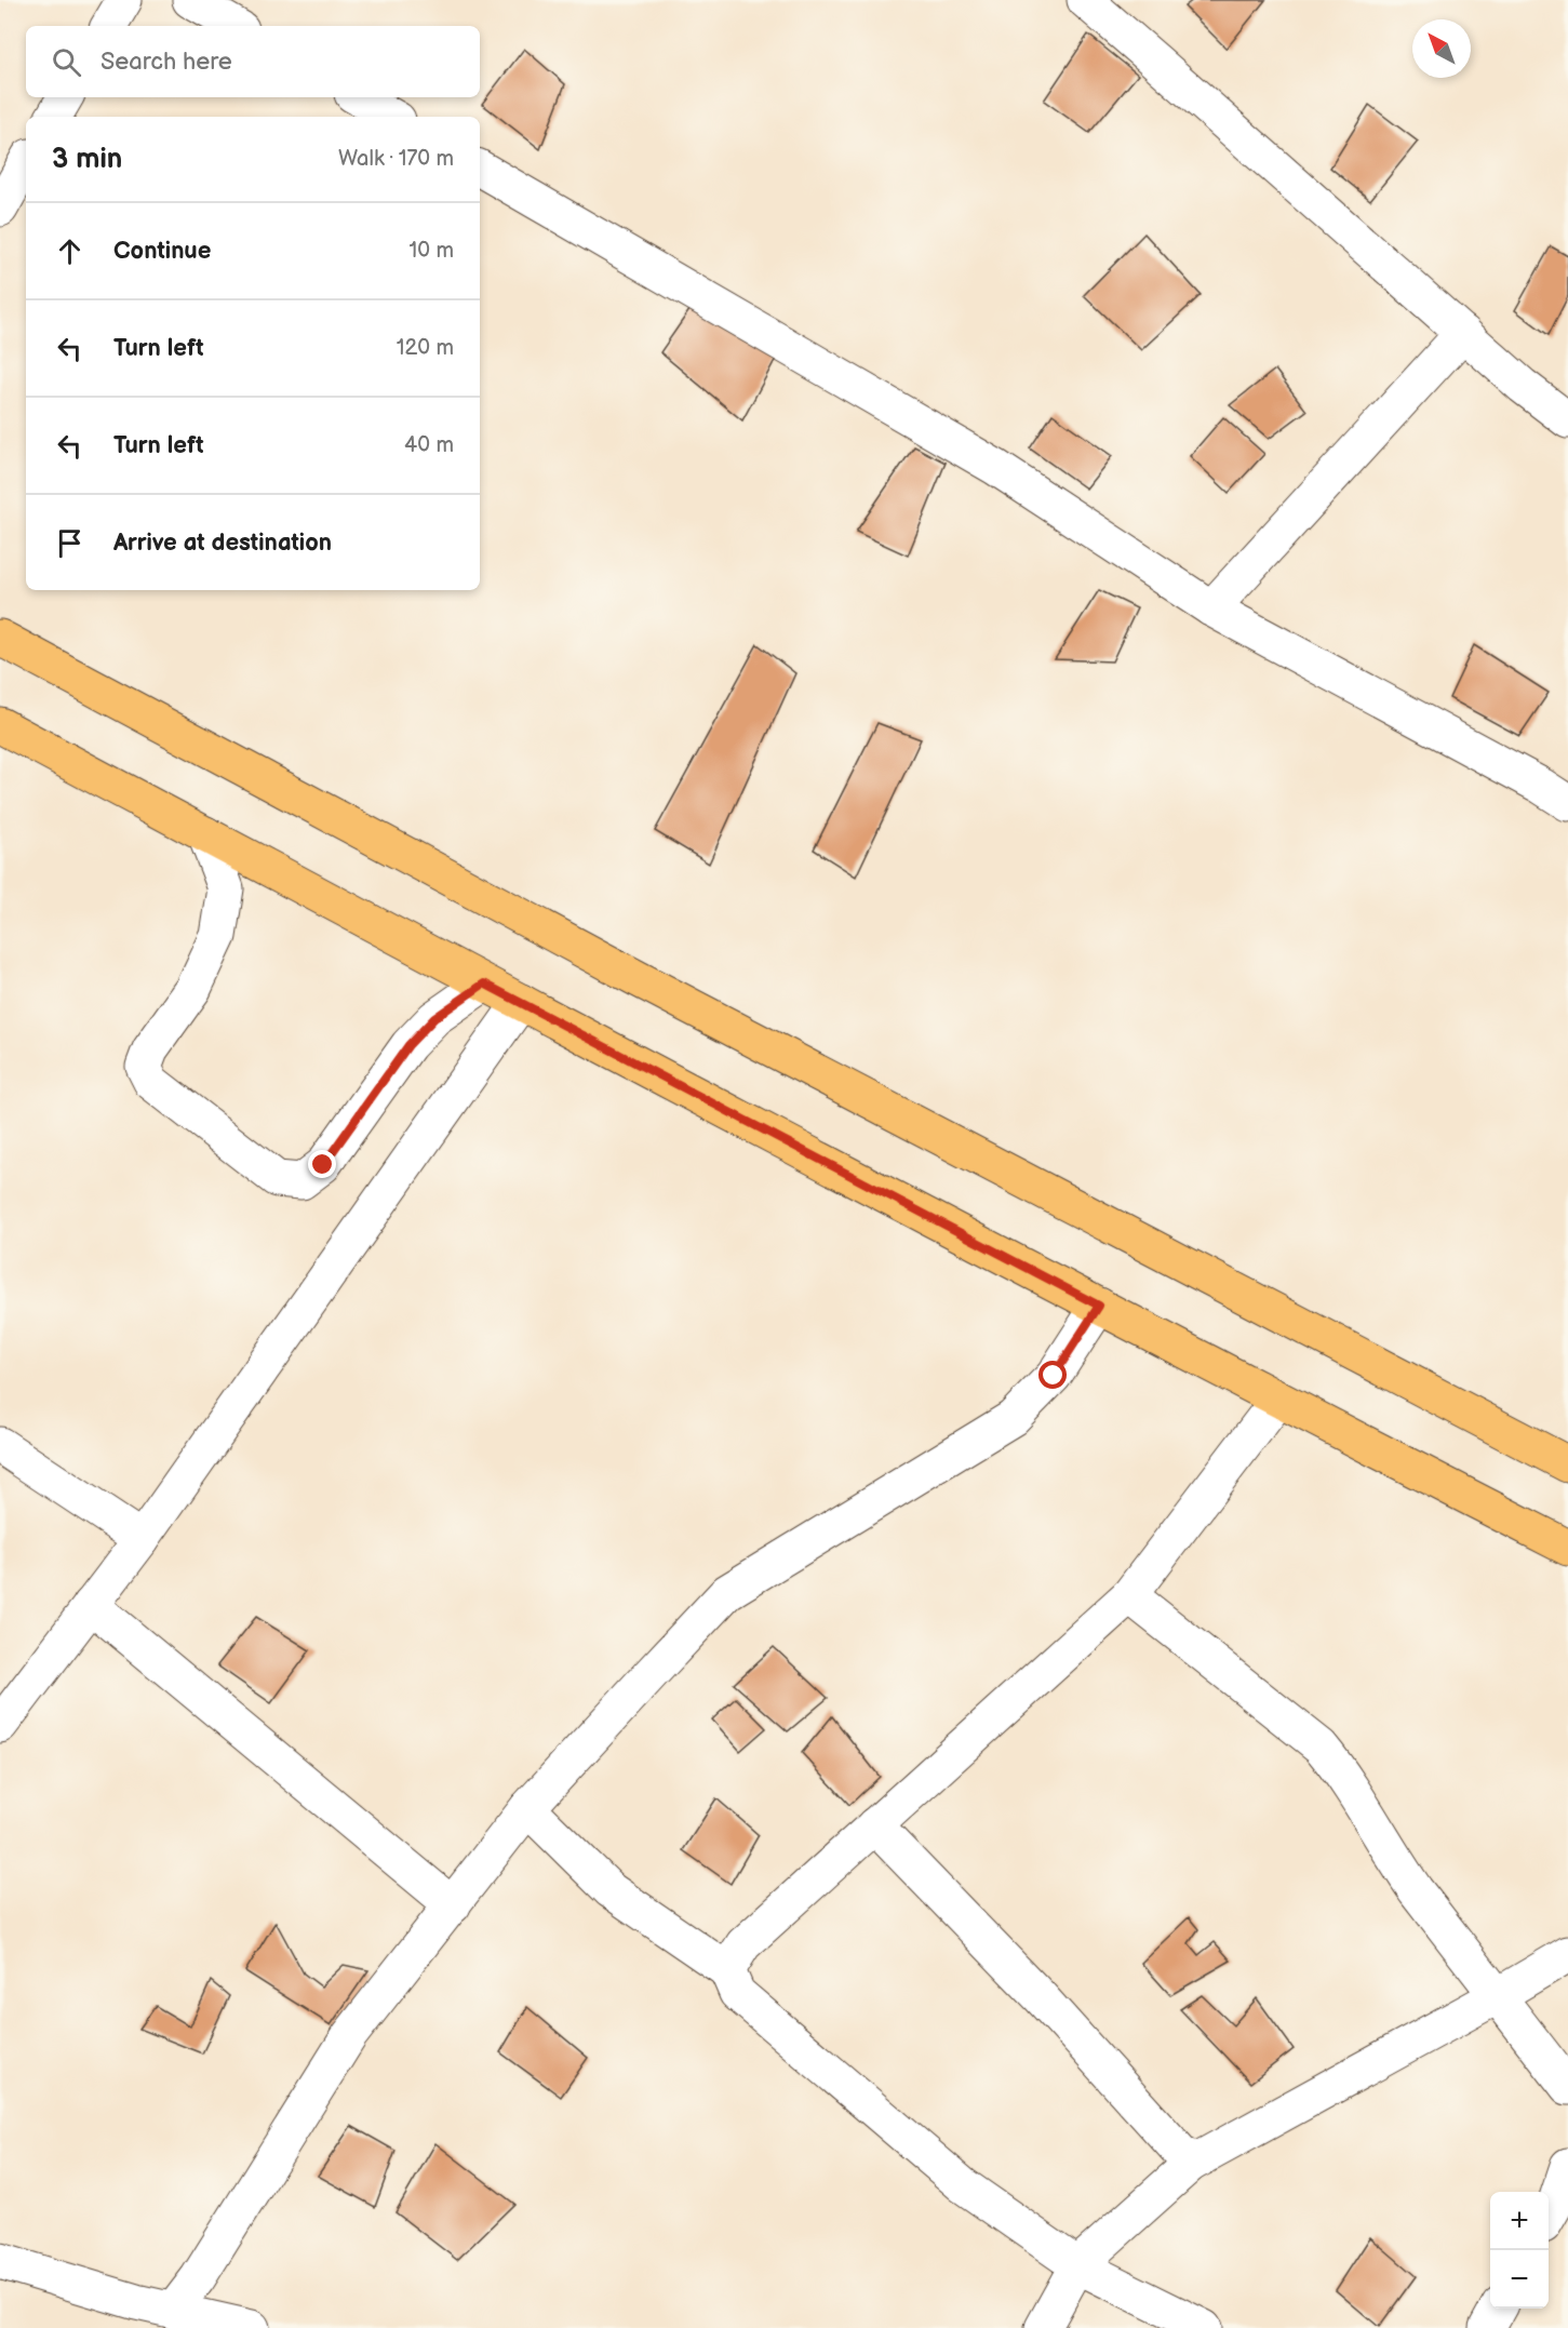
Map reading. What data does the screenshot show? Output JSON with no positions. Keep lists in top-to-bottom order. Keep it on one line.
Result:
{"north":"top left","page":{"search":"Search here","heading":["3 min","Walk · 170 m"],"list":[["Continue","10 m"],["Turn left","120 m"],["Turn left","40 m"],"Arrive at destination"],"map_buttons":["+","−"]}}
